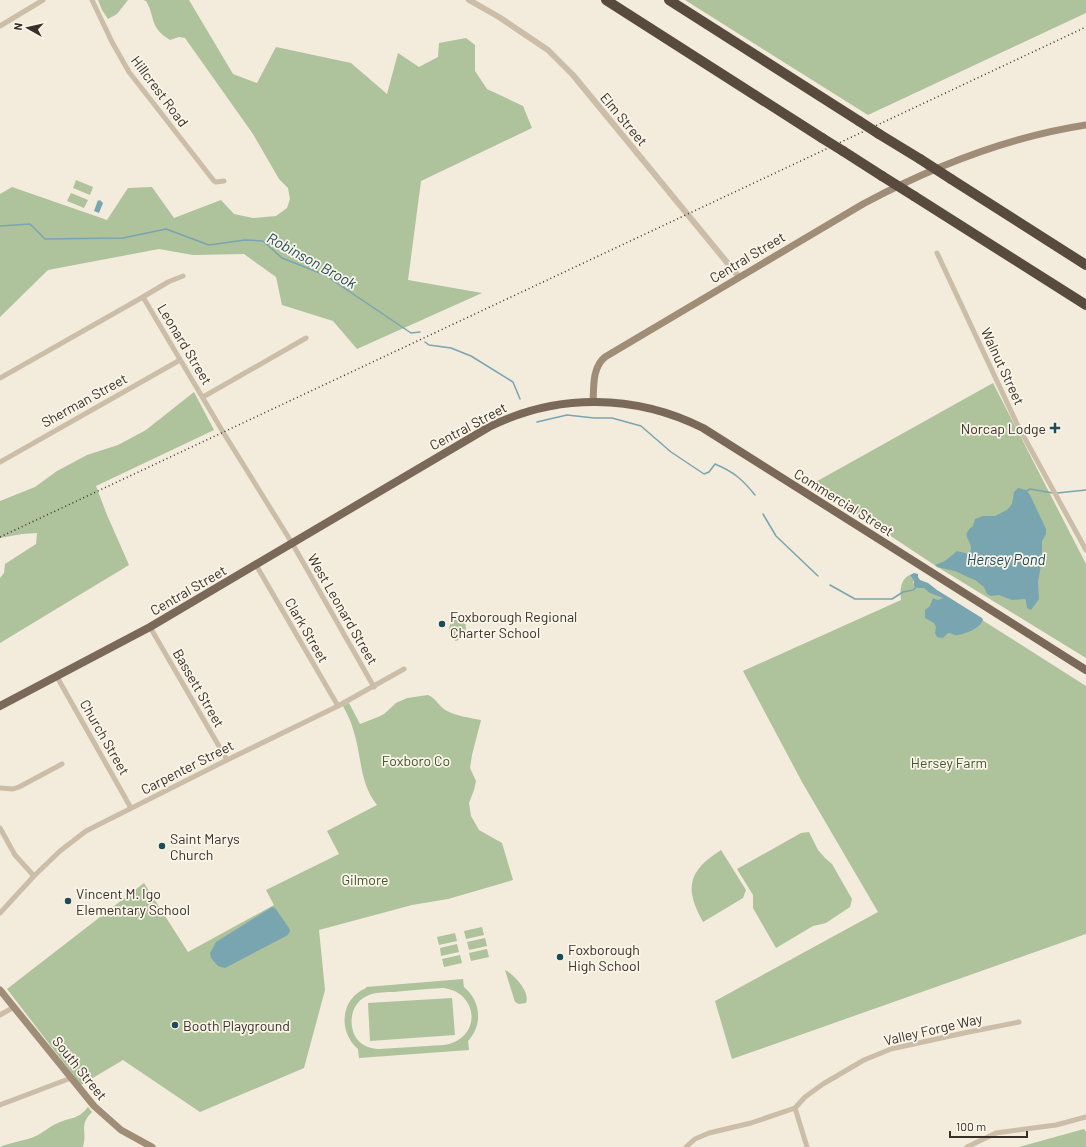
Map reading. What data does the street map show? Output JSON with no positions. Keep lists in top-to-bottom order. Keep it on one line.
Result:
{"streets":{"main road":["Central Street","Commercial Street","South Street"],"street":["Hillcrest Road","Elm Street","Leonard Street","Walnut Street","Sherman Street","West Leonard Street","Clark Street","Bassett Street","Church Street","Carpenter Street","Valley Forge Way"]},"crossings":[["Elm Street","Central Street"],["Central Street","Leonard Street"],["Central Street","Commercial Street"],["Central Street","West Leonard Street"],["Central Street","Clark Street"],["Central Street","Bassett Street"],["Central Street","Church Street"],["Leonard Street","Sherman Street"],["Leonard Street","West Leonard Street"],["West Leonard Street","Carpenter Street"],["Clark Street","Carpenter Street"],["Bassett Street","Carpenter Street"],["Church Street","Carpenter Street"]],"water":["Robinson Brook","Hersey Pond"],"parks":["Foxboro Co","Hersey Farm","Gilmore"],"places":{"health":["Norcap Lodge"],"other":["Foxborough Regional Charter School","Saint Marys Church","Vincent M. Igo Elementary School","Foxborough High School","Booth Playground"]},"scale_bar":"100 m","north":"left"}
